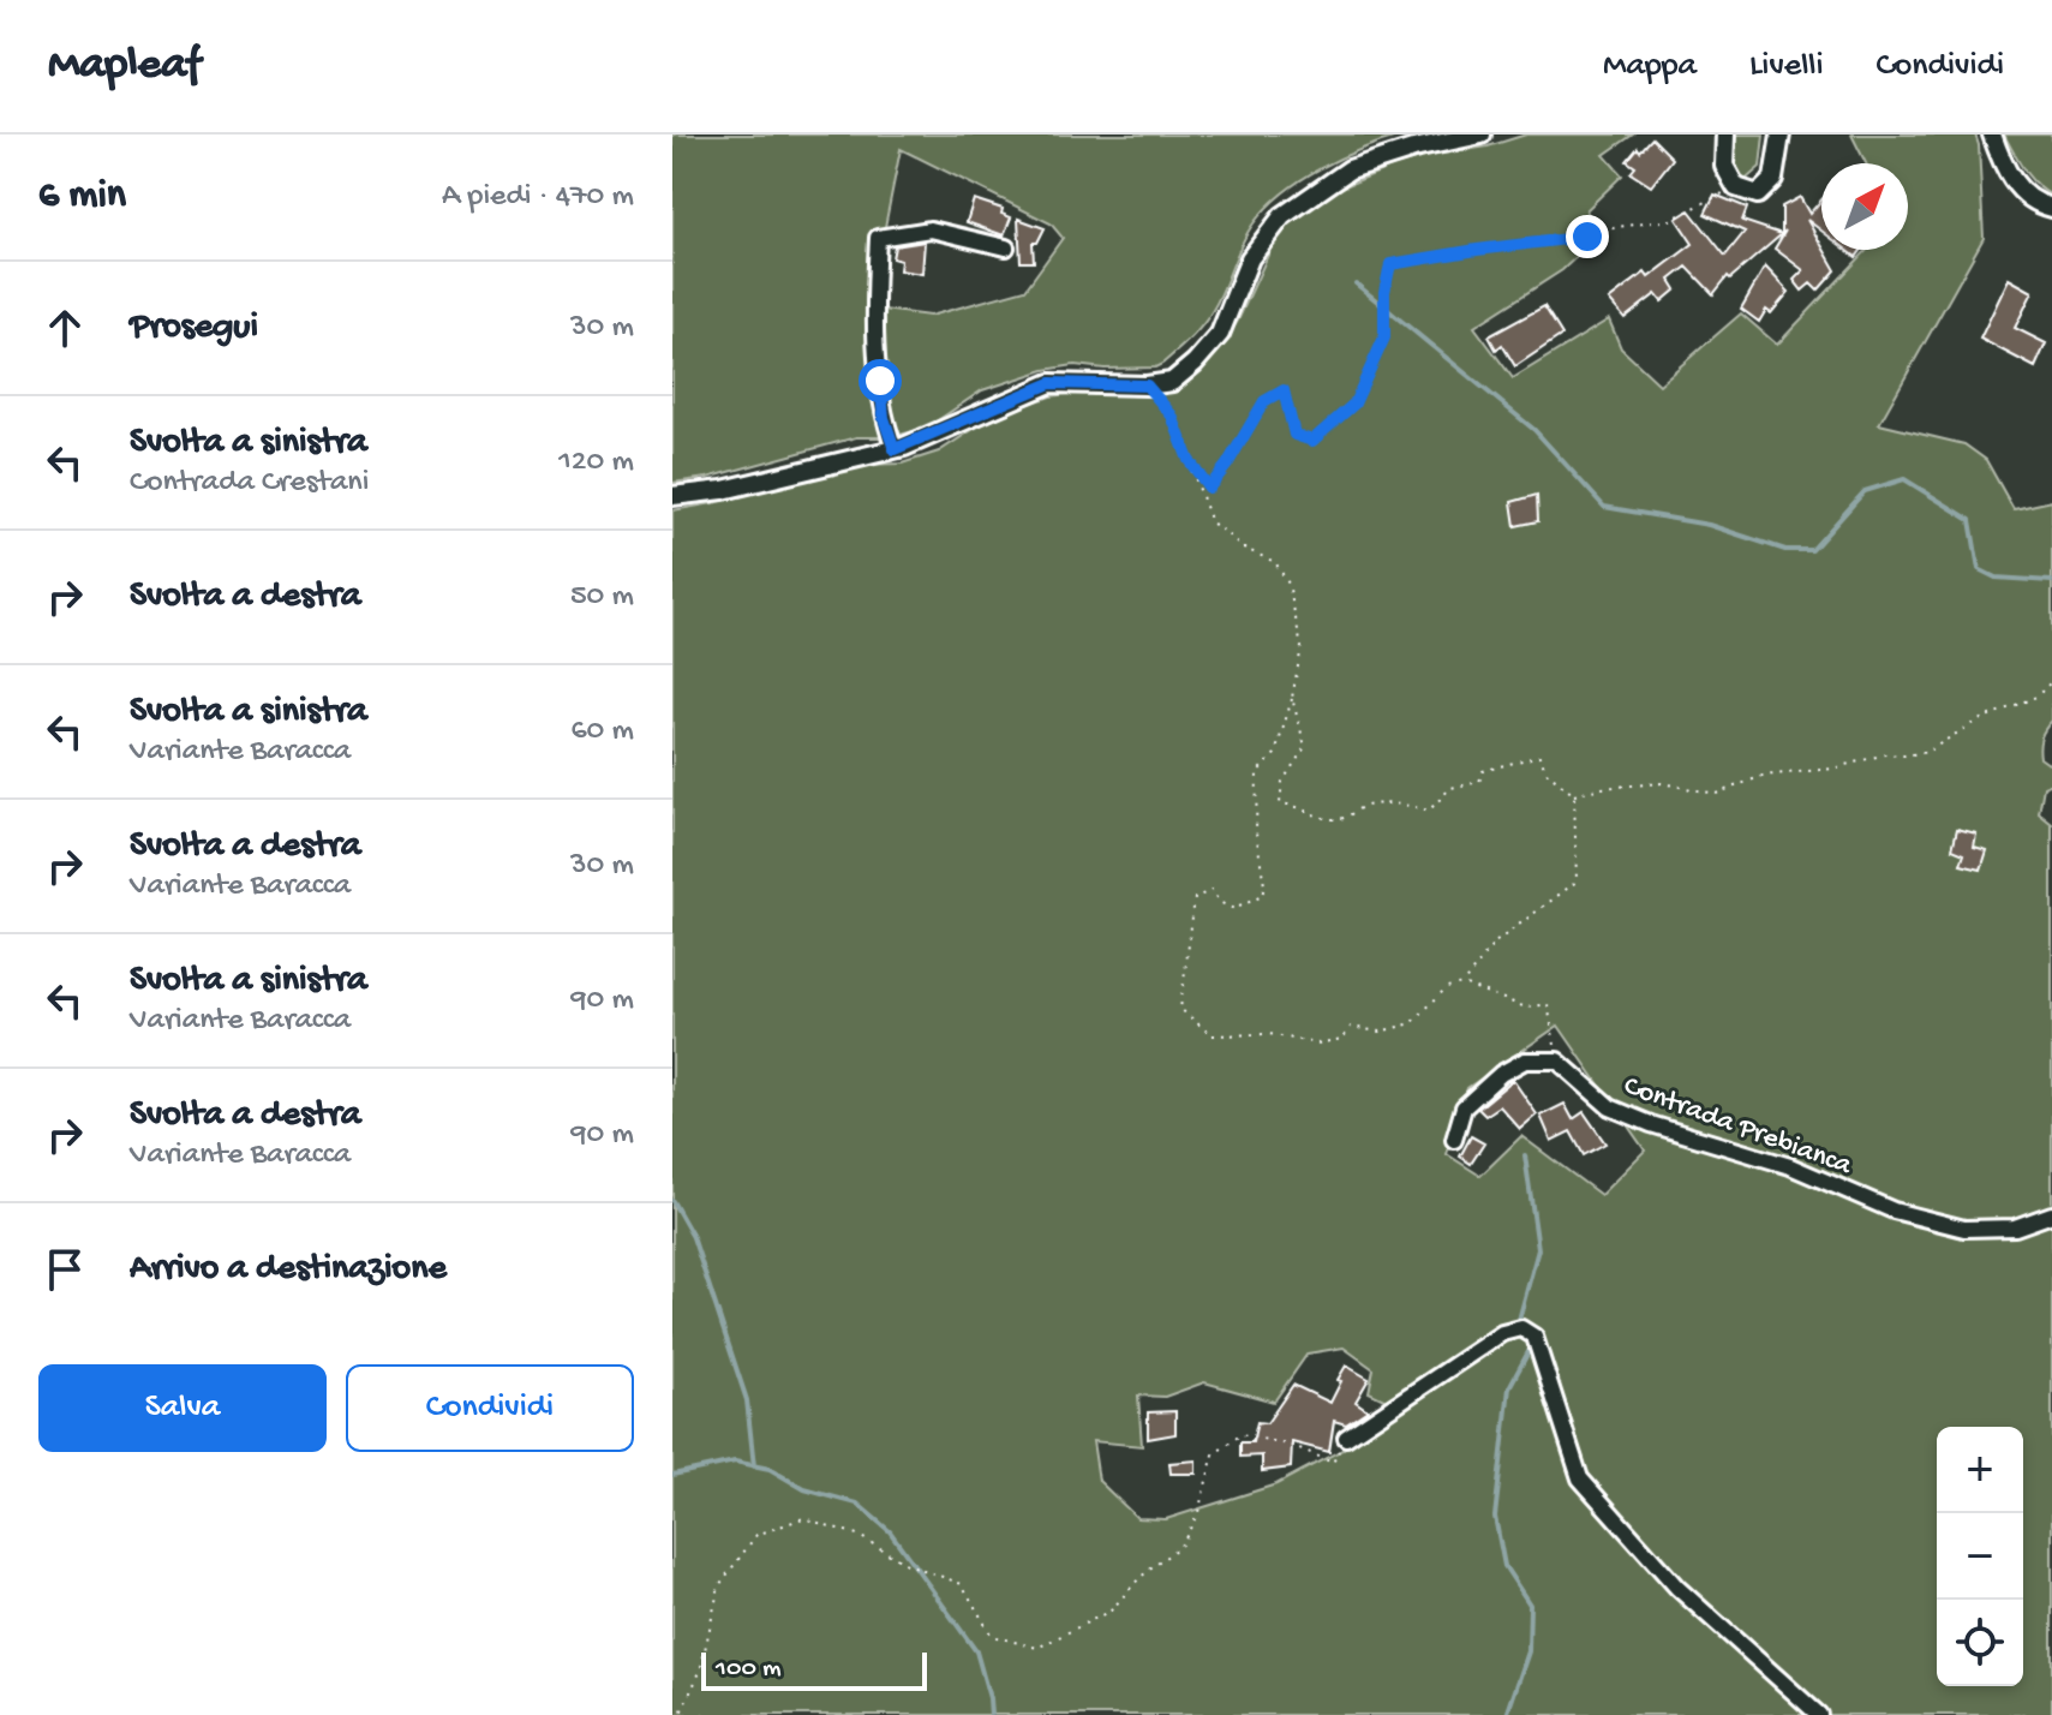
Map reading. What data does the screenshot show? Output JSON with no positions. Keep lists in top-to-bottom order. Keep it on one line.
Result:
{"streets":{"street":["Contrada Prebianca"]},"scale_bar":"100 m","north":"top right","page":{"header":"Mapleaf","nav":["Mappa","Livelli","Condividi"],"heading":["6 min","A piedi · 470 m"],"list":[["Prosegui","30 m"],["Svolta a sinistra","Contrada Crestani","120 m"],["Svolta a destra","50 m"],["Svolta a sinistra","Variante Baracca","60 m"],["Svolta a destra","Variante Baracca","30 m"],["Svolta a sinistra","Variante Baracca","90 m"],["Svolta a destra","Variante Baracca","90 m"],"Arrivo a destinazione"],"buttons":["Salva","Condividi"],"map_buttons":["+","−"],"scale":"100 m"}}
